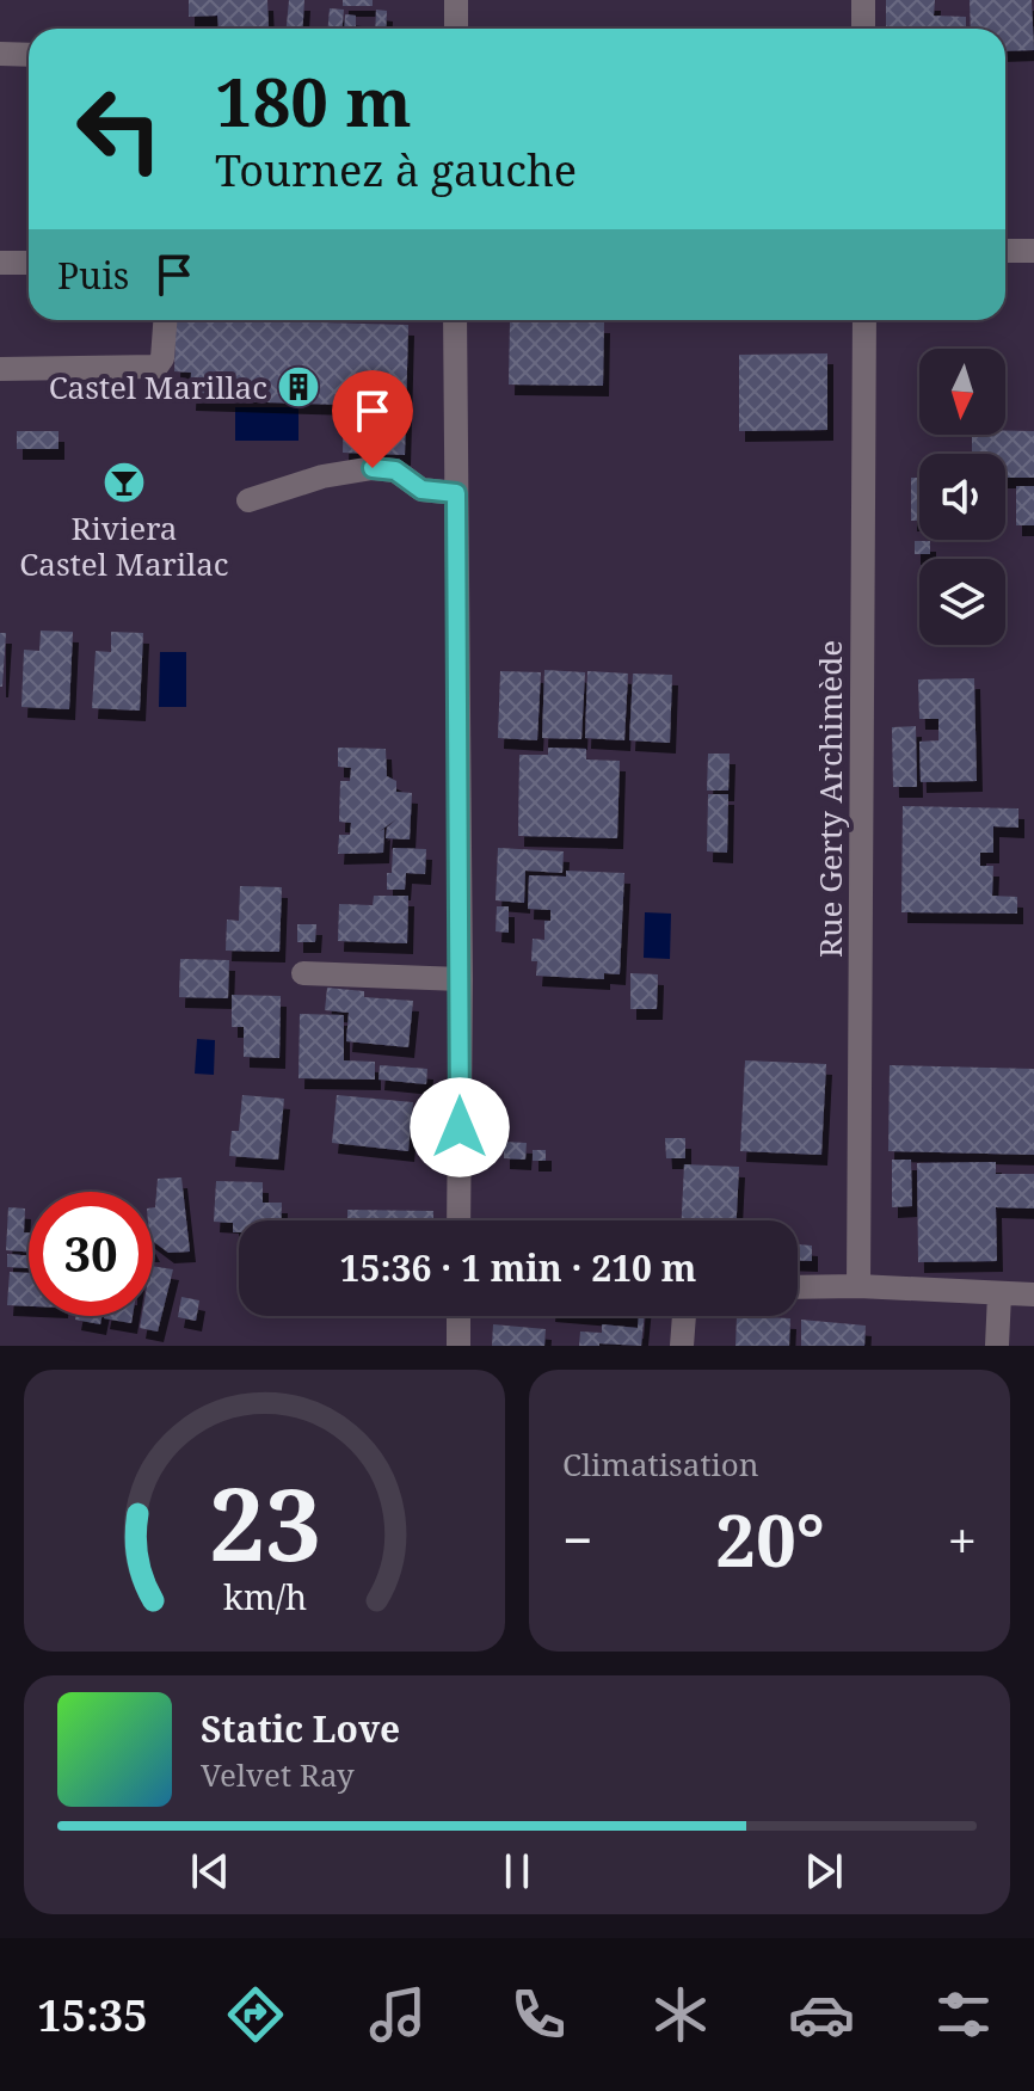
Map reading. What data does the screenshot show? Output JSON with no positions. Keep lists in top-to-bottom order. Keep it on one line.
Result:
{"streets":{"street":["Rue Gerty Archimède"]},"places":{"building":["Castel Marillac"],"bar":["Riviera Castel Marilac"]},"north":"bottom","page":{"turn":["180 m","Tournez à gauche"],"then":"Puis","limit":"30","trip":"15:36 · 1 min · 210 m","tile":"Climatisation","heat":["−","20°","+"],"song":["Static Love","Velvet Ray"],"tabs":"15:35","gauge":["23","km/h"]}}
